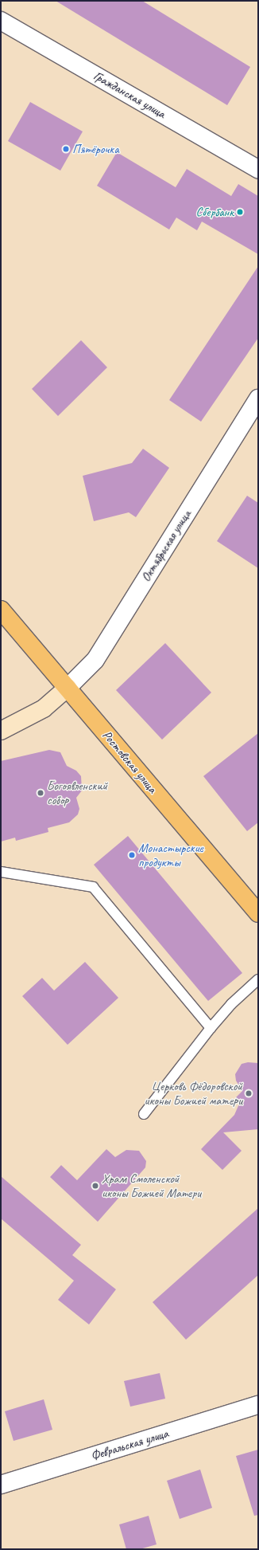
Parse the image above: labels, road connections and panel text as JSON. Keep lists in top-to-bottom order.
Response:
{
  "streets": {
    "main road": ["Ростовская улица"],
    "street": ["Гражданская улица", "Октябрьская улица", "Февральская улица"]
  },
  "crossings": [
    ["Октябрьская улица", "Ростовская улица"]
  ],
  "places": [
    "Пятёрочка",
    "Сбербанк",
    "Богоявленский собор",
    "Монастырские продукты",
    "Церковь Фёдоровской иконы Божией матери",
    "Храм Смоленской иконы Божией Матери"
  ]
}
